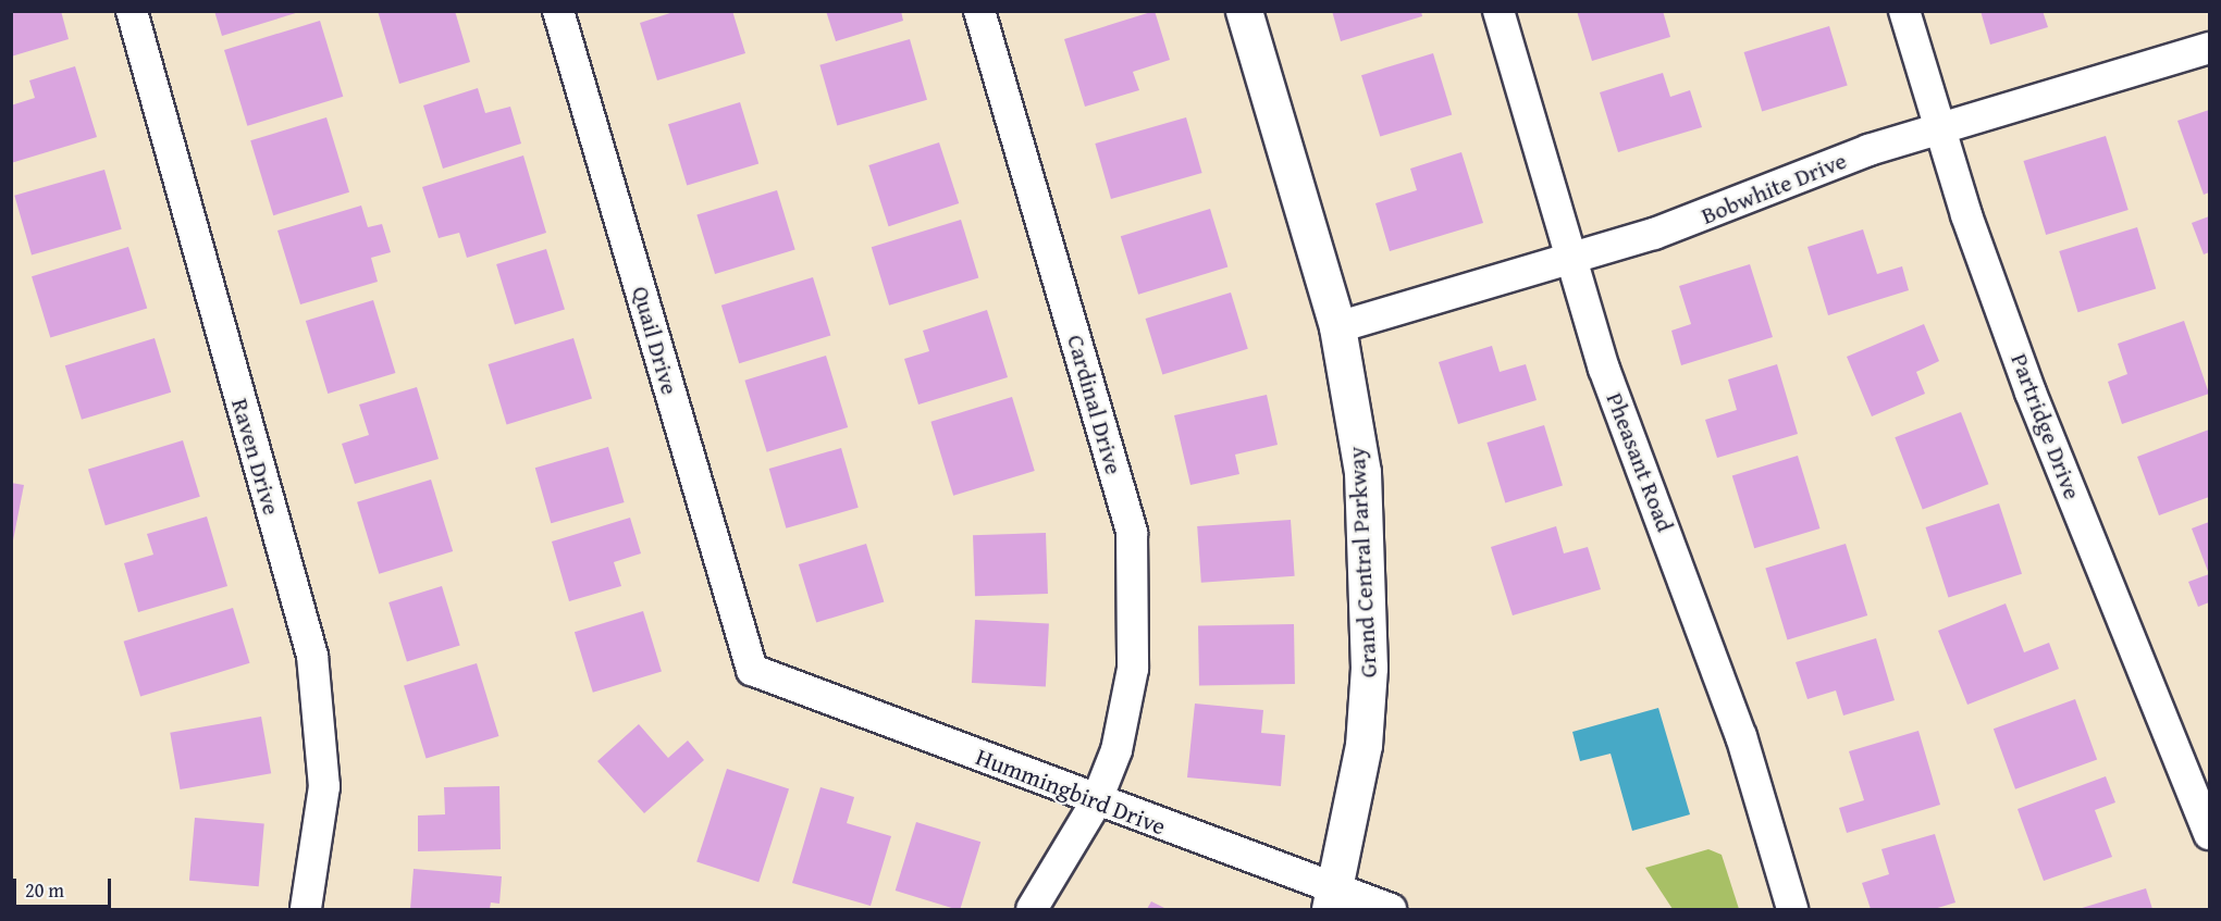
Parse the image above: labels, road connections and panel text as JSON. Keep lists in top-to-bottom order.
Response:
{
  "streets": {
    "street": [
      "Bobwhite Drive",
      "Quail Drive",
      "Cardinal Drive",
      "Partridge Drive",
      "Raven Drive",
      "Pheasant Road",
      "Grand Central Parkway",
      "Hummingbird Drive"
    ]
  },
  "crossings": [
    ["Bobwhite Drive", "Partridge Drive"],
    ["Bobwhite Drive", "Pheasant Road"],
    ["Bobwhite Drive", "Grand Central Parkway"],
    ["Quail Drive", "Hummingbird Drive"],
    ["Cardinal Drive", "Hummingbird Drive"],
    ["Grand Central Parkway", "Hummingbird Drive"]
  ],
  "scale_bar": "20 m"
}
